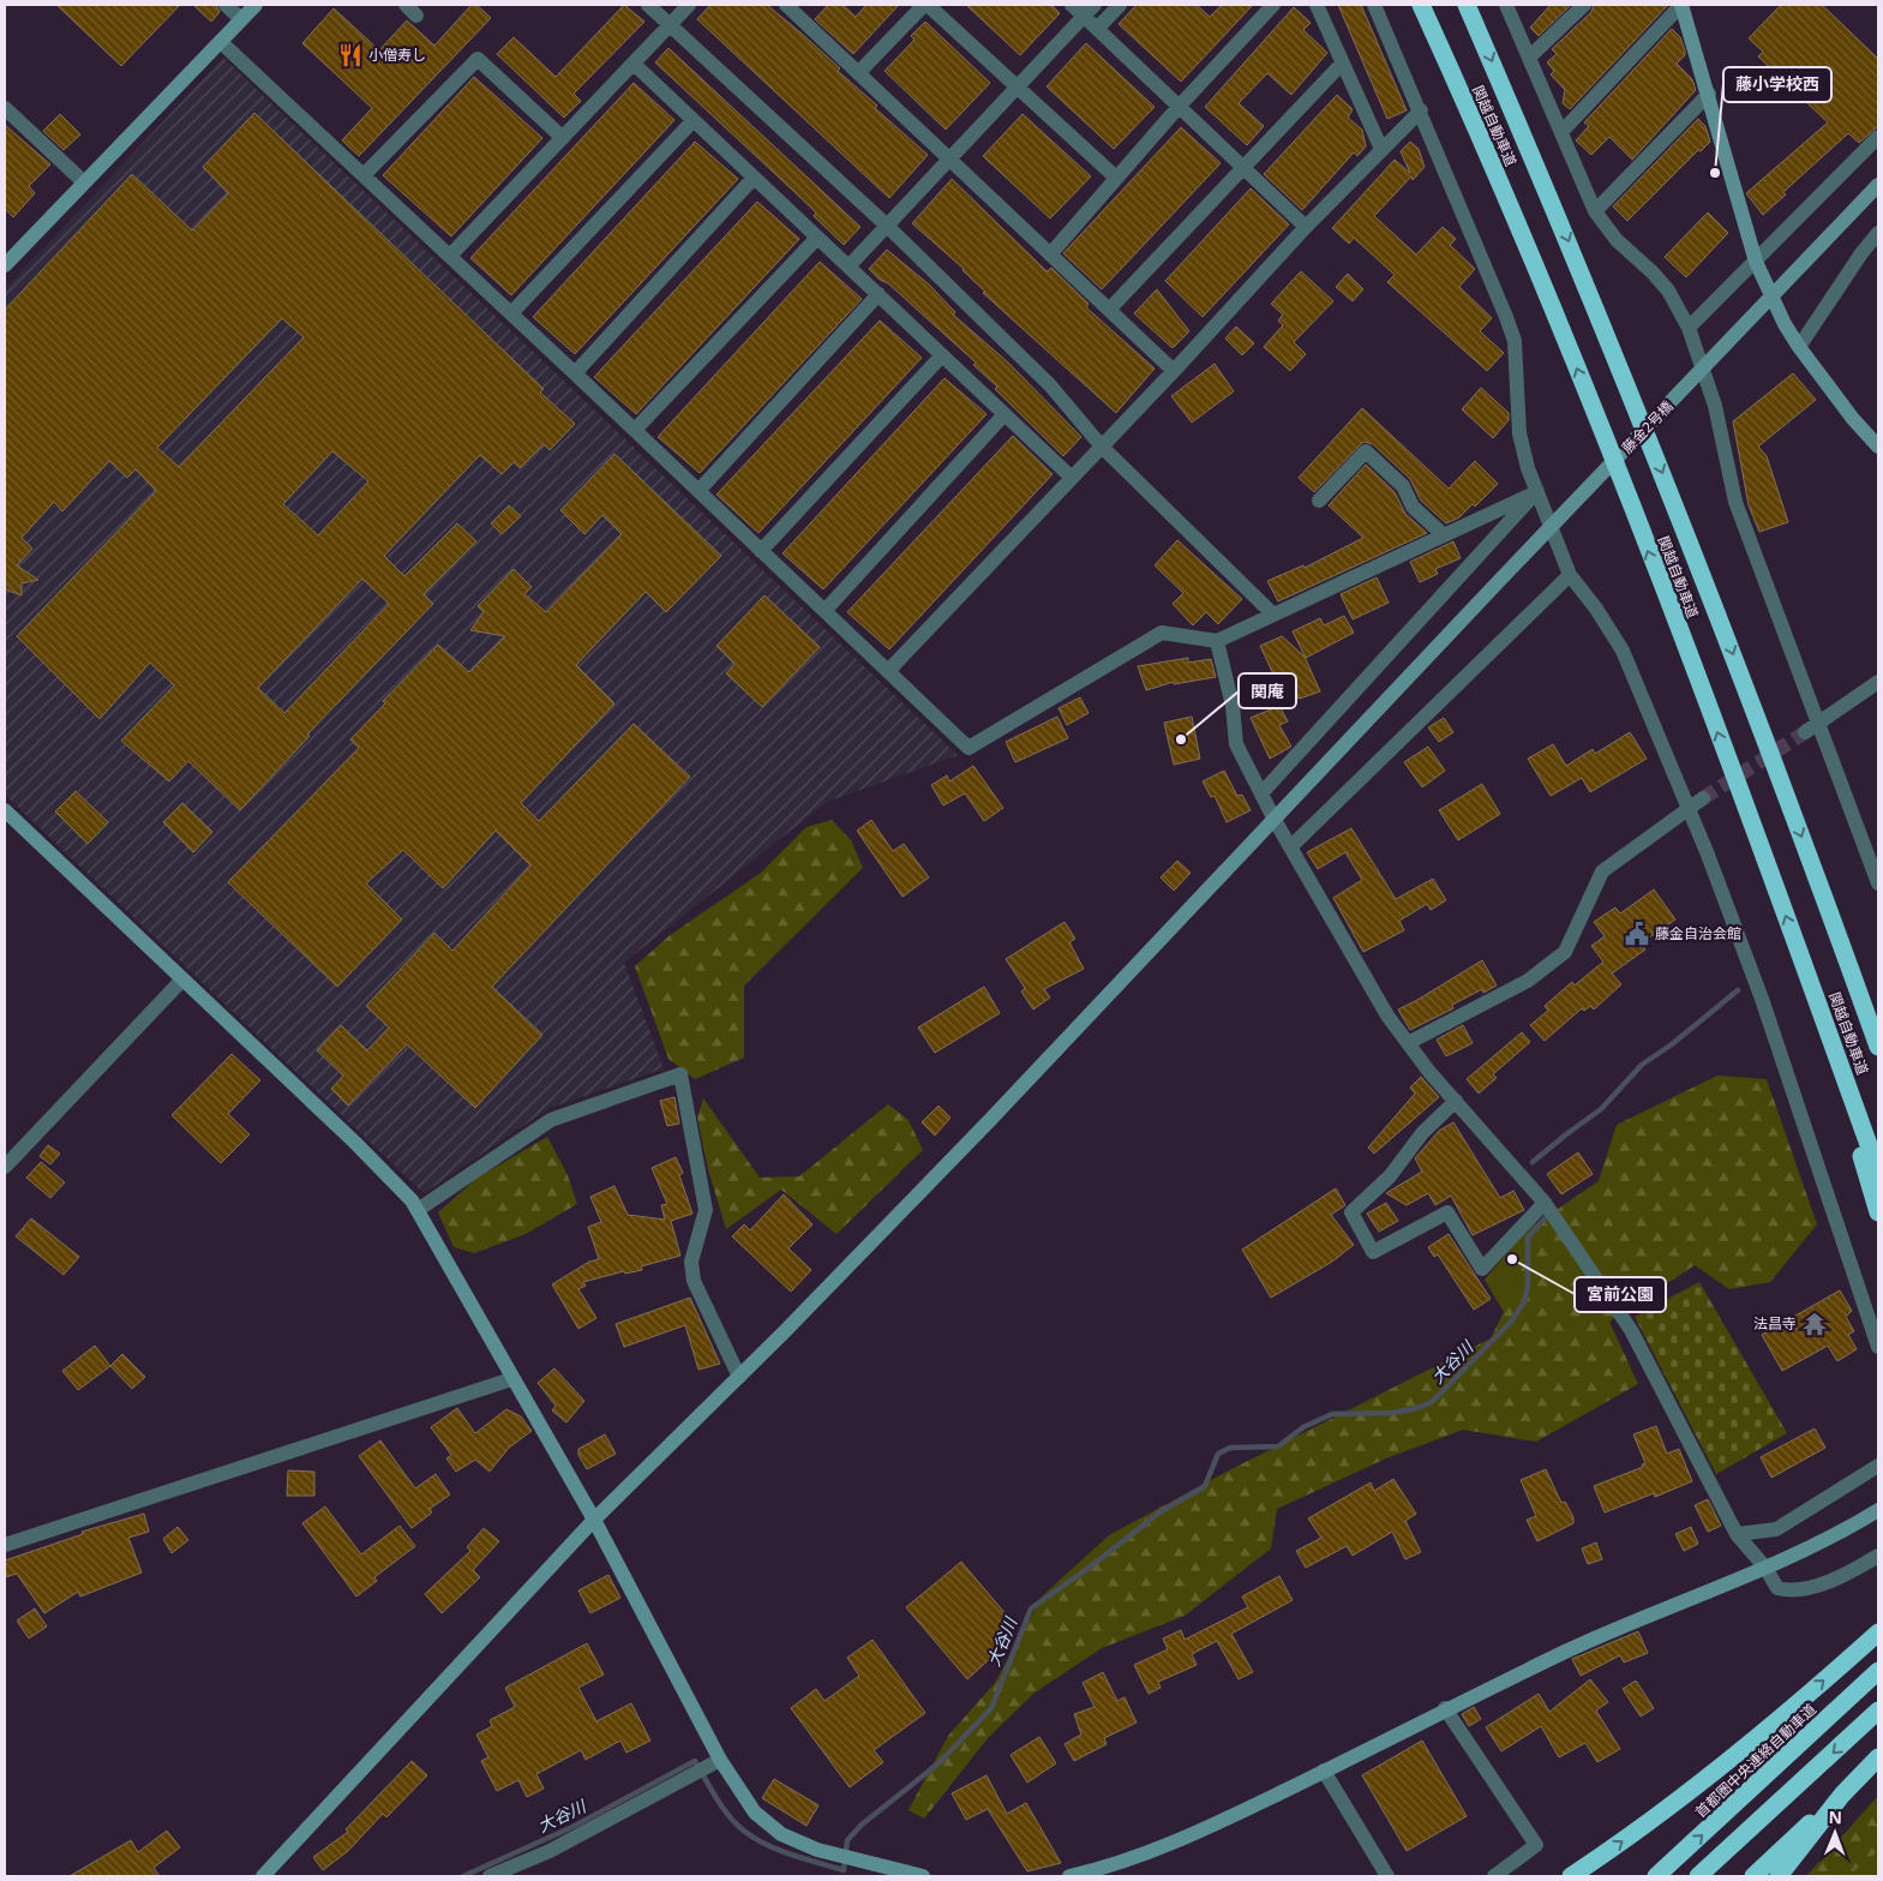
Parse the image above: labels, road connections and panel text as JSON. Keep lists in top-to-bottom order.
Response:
{
  "streets": {
    "highway": ["関越自動車道", "首都圏中央連絡自動車道"],
    "street": ["藤金2号橋"]
  },
  "water": ["大谷川"],
  "places": {
    "restaurant": ["小僧寿し"],
    "other": ["藤小学校西", "関庵", "宮前公園"],
    "public building": ["藤金自治会館"],
    "temple": ["法昌寺"]
  },
  "north": "top"
}
